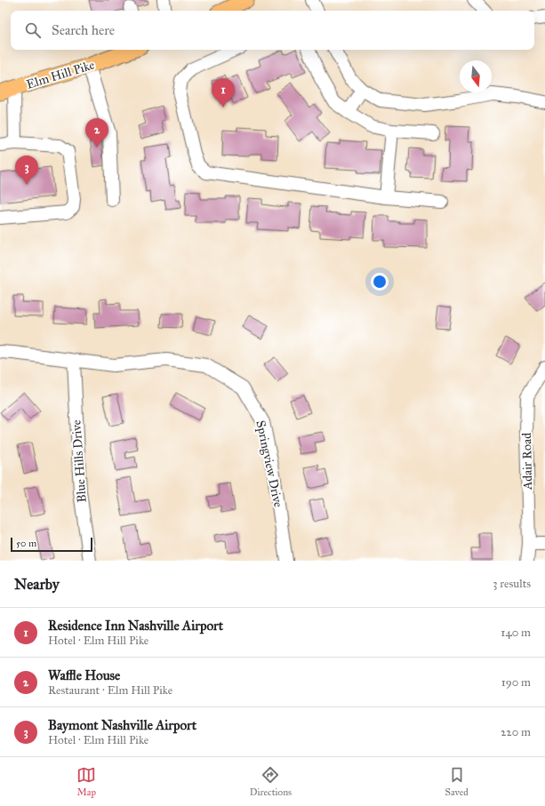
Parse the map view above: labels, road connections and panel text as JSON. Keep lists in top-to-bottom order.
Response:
{
  "streets": {
    "main road": ["Elm Hill Pike"],
    "street": ["Blue Hills Drive", "Adair Road", "Springview Drive"]
  },
  "crossings": [
    ["Blue Hills Drive", "Springview Drive"]
  ],
  "scale_bar": "50 m",
  "north": "bottom",
  "page": {
    "search": "Search here",
    "pins": ["1", "2", "3"],
    "scale": "50 m",
    "heading": ["Nearby", "3 results"],
    "list": [
      {
        "mark": "1",
        "name": "Residence Inn Nashville Airport",
        "note": "Hotel · Elm Hill Pike",
        "value": "140 m"
      },
      {
        "mark": "2",
        "name": "Waffle House",
        "note": "Restaurant · Elm Hill Pike",
        "value": "190 m"
      },
      {
        "mark": "3",
        "name": "Baymont Nashville Airport",
        "note": "Hotel · Elm Hill Pike",
        "value": "220 m"
      }
    ],
    "nav": ["Map", "Directions", "Saved"]
  }
}
